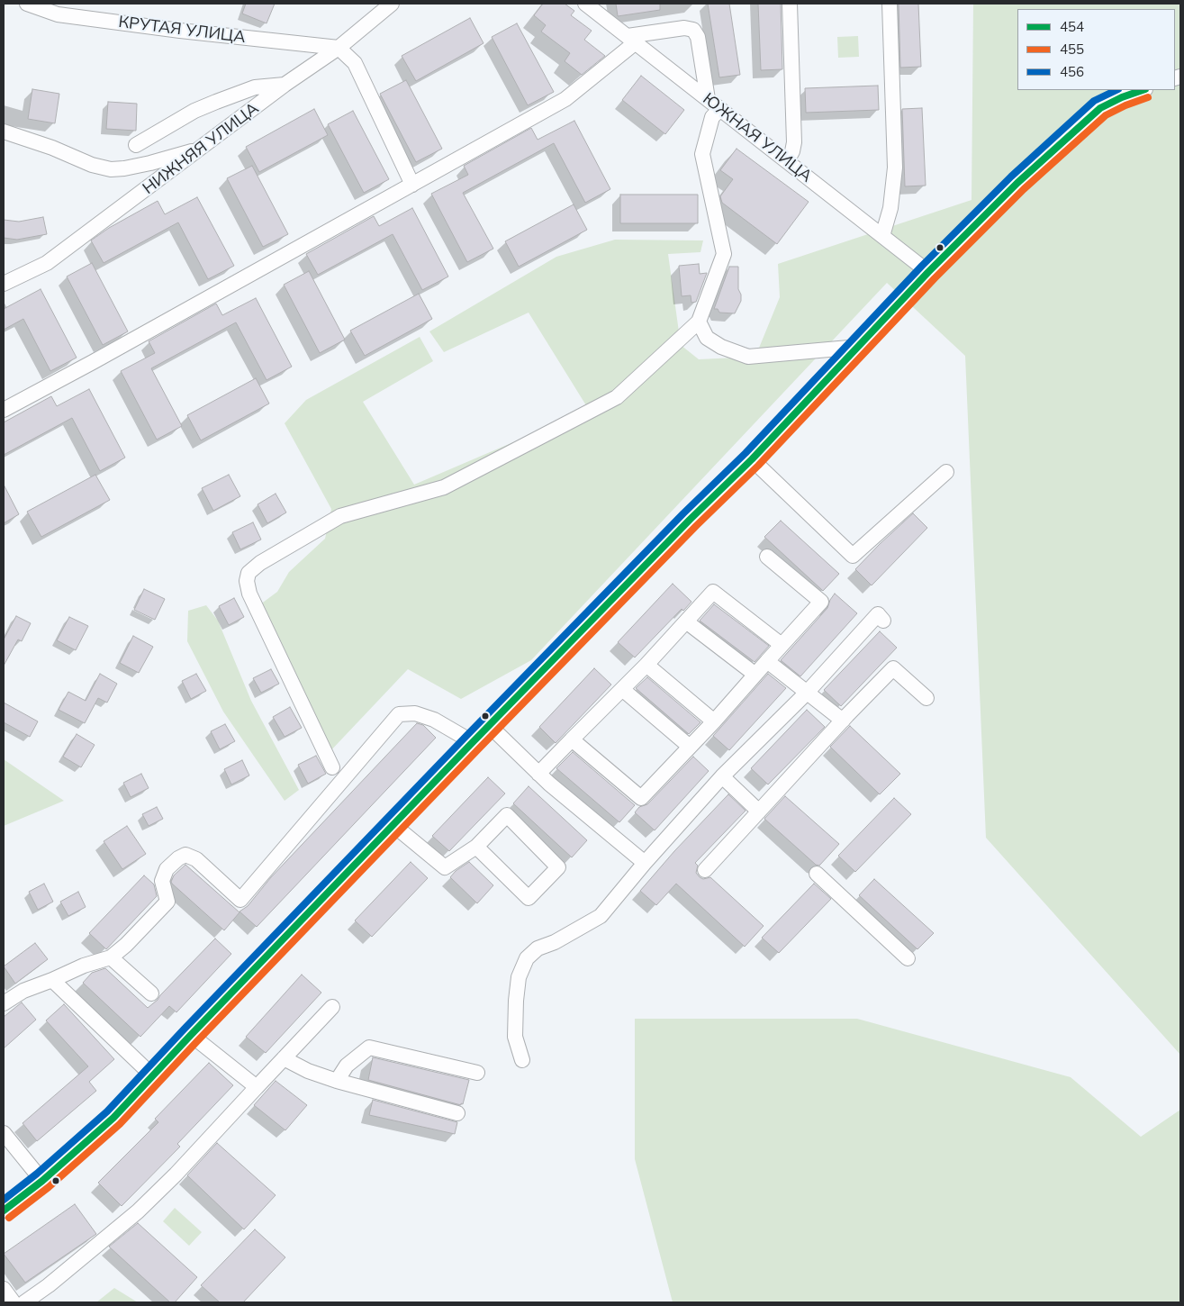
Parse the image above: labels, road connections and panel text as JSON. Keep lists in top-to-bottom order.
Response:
{
  "streets": {
    "street": ["КРУТАЯ УЛИЦА", "ЮЖНАЯ УЛИЦА", "НИЖНЯЯ УЛИЦА"]
  },
  "crossings": [
    ["КРУТАЯ УЛИЦА", "НИЖНЯЯ УЛИЦА"]
  ],
  "lines": ["transit line 454", "transit line 456", "transit line 455"],
  "legend": ["454", "455", "456"]
}
